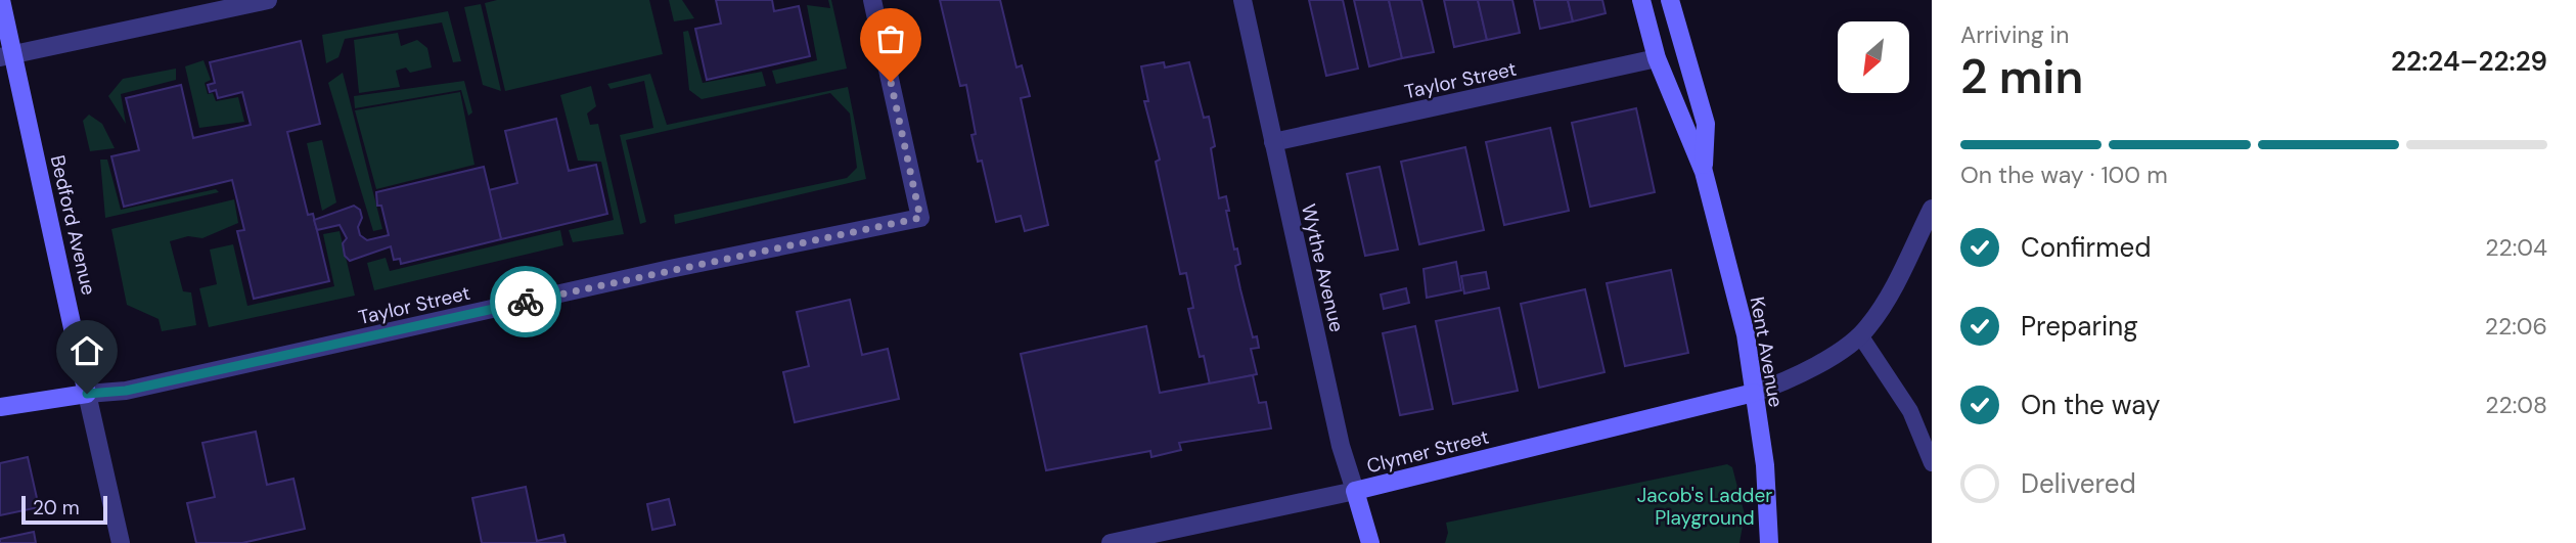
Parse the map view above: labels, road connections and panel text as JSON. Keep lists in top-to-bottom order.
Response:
{
  "streets": {
    "main road": [
      "Taylor Street",
      "Bedford Avenue",
      "Wythe Avenue",
      "Kent Avenue",
      "Clymer Street"
    ]
  },
  "crossings": [
    ["Taylor Street", "Bedford Avenue"],
    ["Taylor Street", "Wythe Avenue"],
    ["Taylor Street", "Kent Avenue"],
    ["Wythe Avenue", "Clymer Street"],
    ["Kent Avenue", "Clymer Street"]
  ],
  "parks": ["Jacob's Ladder Playground"],
  "scale_bar": "20 m",
  "north": "bottom left",
  "page": {
    "heading": ["2 min", "Arriving in", "22:24–22:29"],
    "bar": "On the way · 100 m",
    "list": [
      ["Confirmed", "22:04"],
      ["Preparing", "22:06"],
      ["On the way", "22:08"],
      "Delivered"
    ],
    "scale": "20 m"
  }
}
